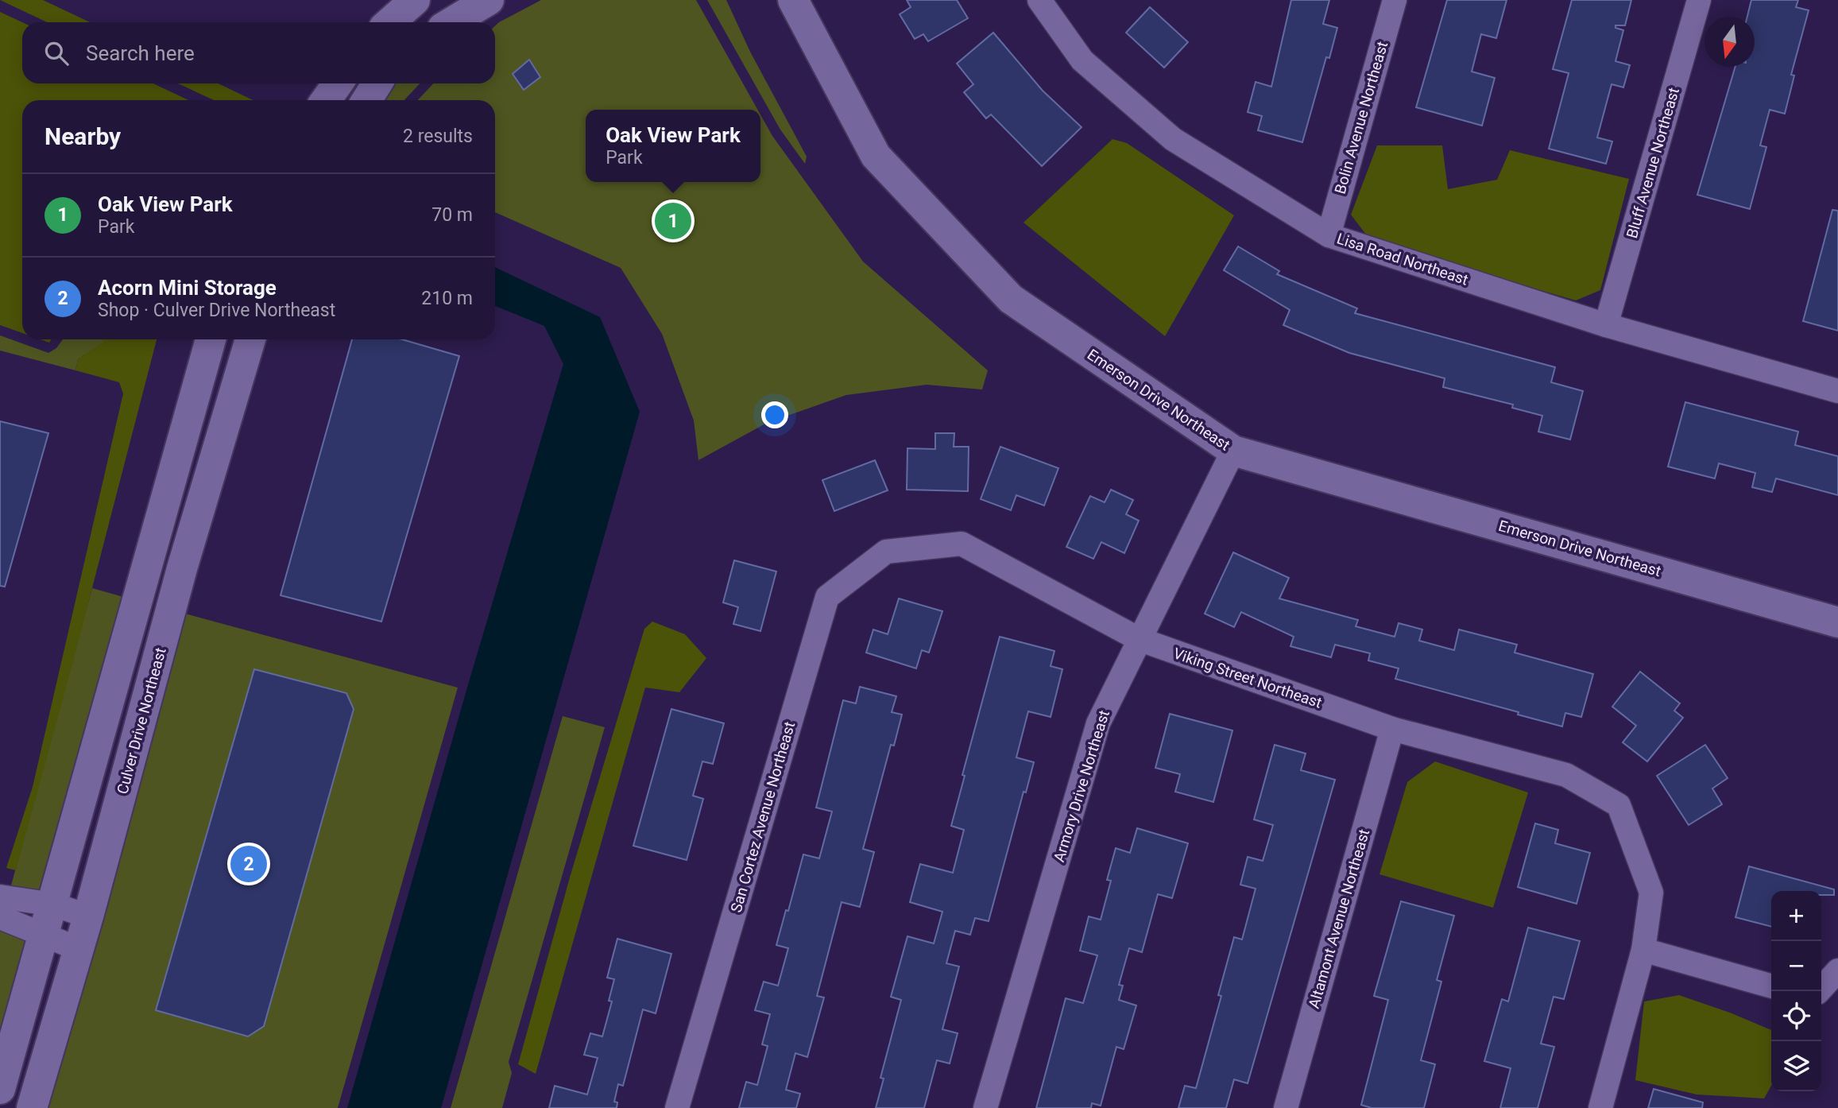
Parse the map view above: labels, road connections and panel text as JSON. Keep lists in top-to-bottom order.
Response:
{
  "streets": {
    "street": [
      "Bolin Avenue Northeast",
      "Bluff Avenue Northeast",
      "Lisa Road Northeast",
      "Emerson Drive Northeast",
      "Viking Street Northeast",
      "Culver Drive Northeast",
      "Armory Drive Northeast",
      "San Cortez Avenue Northeast",
      "Altamont Avenue Northeast"
    ]
  },
  "crossings": [
    ["Bolin Avenue Northeast", "Lisa Road Northeast"],
    ["Bluff Avenue Northeast", "Lisa Road Northeast"],
    ["Emerson Drive Northeast", "Armory Drive Northeast"],
    ["Viking Street Northeast", "Armory Drive Northeast"],
    ["Viking Street Northeast", "San Cortez Avenue Northeast"],
    ["Viking Street Northeast", "Altamont Avenue Northeast"]
  ],
  "north": "bottom",
  "page": {
    "search": "Search here",
    "heading": ["Nearby", "2 results"],
    "popup": ["Oak View Park", "Park"],
    "list": [
      {
        "mark": "1",
        "name": "Oak View Park",
        "note": "Park",
        "value": "70 m"
      },
      {
        "mark": "2",
        "name": "Acorn Mini Storage",
        "note": "Shop · Culver Drive Northeast",
        "value": "210 m"
      }
    ],
    "pins": ["1", "2"],
    "map_buttons": ["+", "−"]
  }
}
